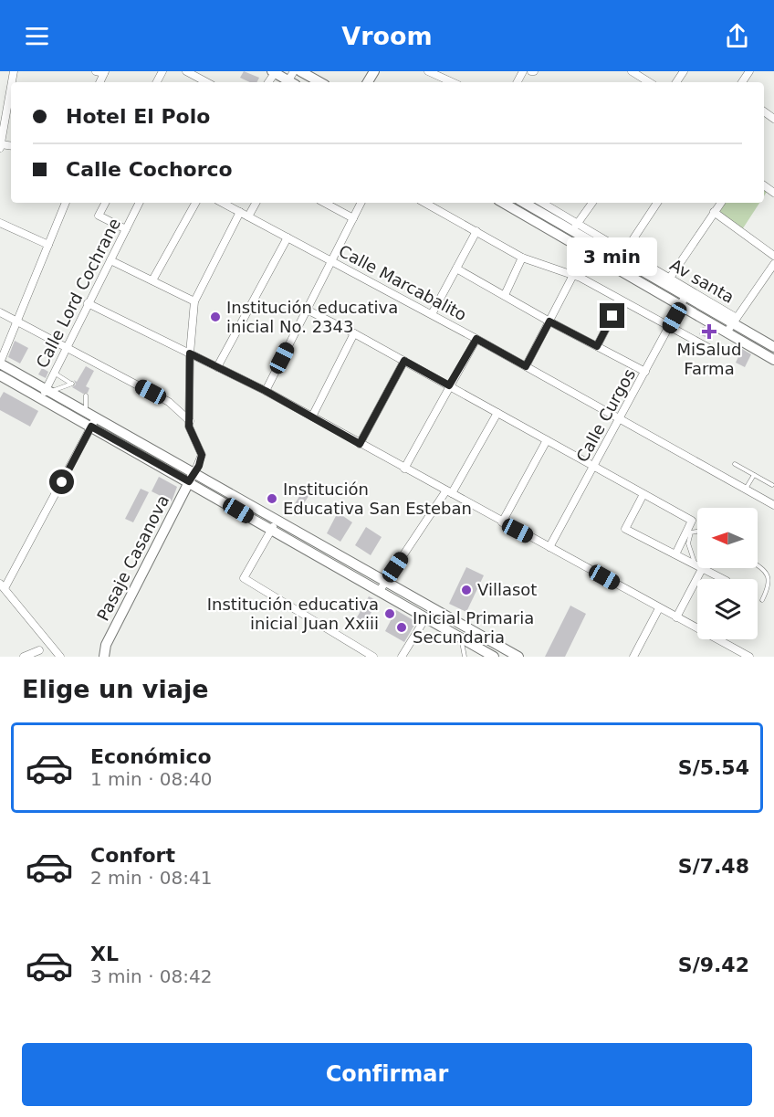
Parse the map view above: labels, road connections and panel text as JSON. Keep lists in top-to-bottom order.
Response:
{
  "streets": {
    "main road": ["Pasaje Casanova"],
    "street": [
      "Av santa",
      "Calle Marcabalito",
      "Calle Lord Cochrane",
      "Calle Curgos"
    ]
  },
  "crossings": [
    ["Calle Marcabalito", "Calle Curgos"]
  ],
  "places": {
    "other": [
      "Institución educativa inicial No. 2343",
      "Institución Educativa San Esteban",
      "Villasot",
      "Institución educativa inicial Juan Xxiii",
      "Inicial Primaria Secundaria"
    ],
    "health": ["MiSalud Farma"]
  },
  "north": "left",
  "page": {
    "header": "Vroom",
    "banner": ["Hotel El Polo", "Calle Cochorco"],
    "bubble": "3 min",
    "heading": "Elige un viaje",
    "list": [
      {
        "name": "Económico",
        "note": "1 min · 08:40",
        "value": "S/5.54"
      },
      {
        "name": "Confort",
        "note": "2 min · 08:41",
        "value": "S/7.48"
      },
      {
        "name": "XL",
        "note": "3 min · 08:42",
        "value": "S/9.42"
      }
    ],
    "buttons": "Confirmar"
  }
}
